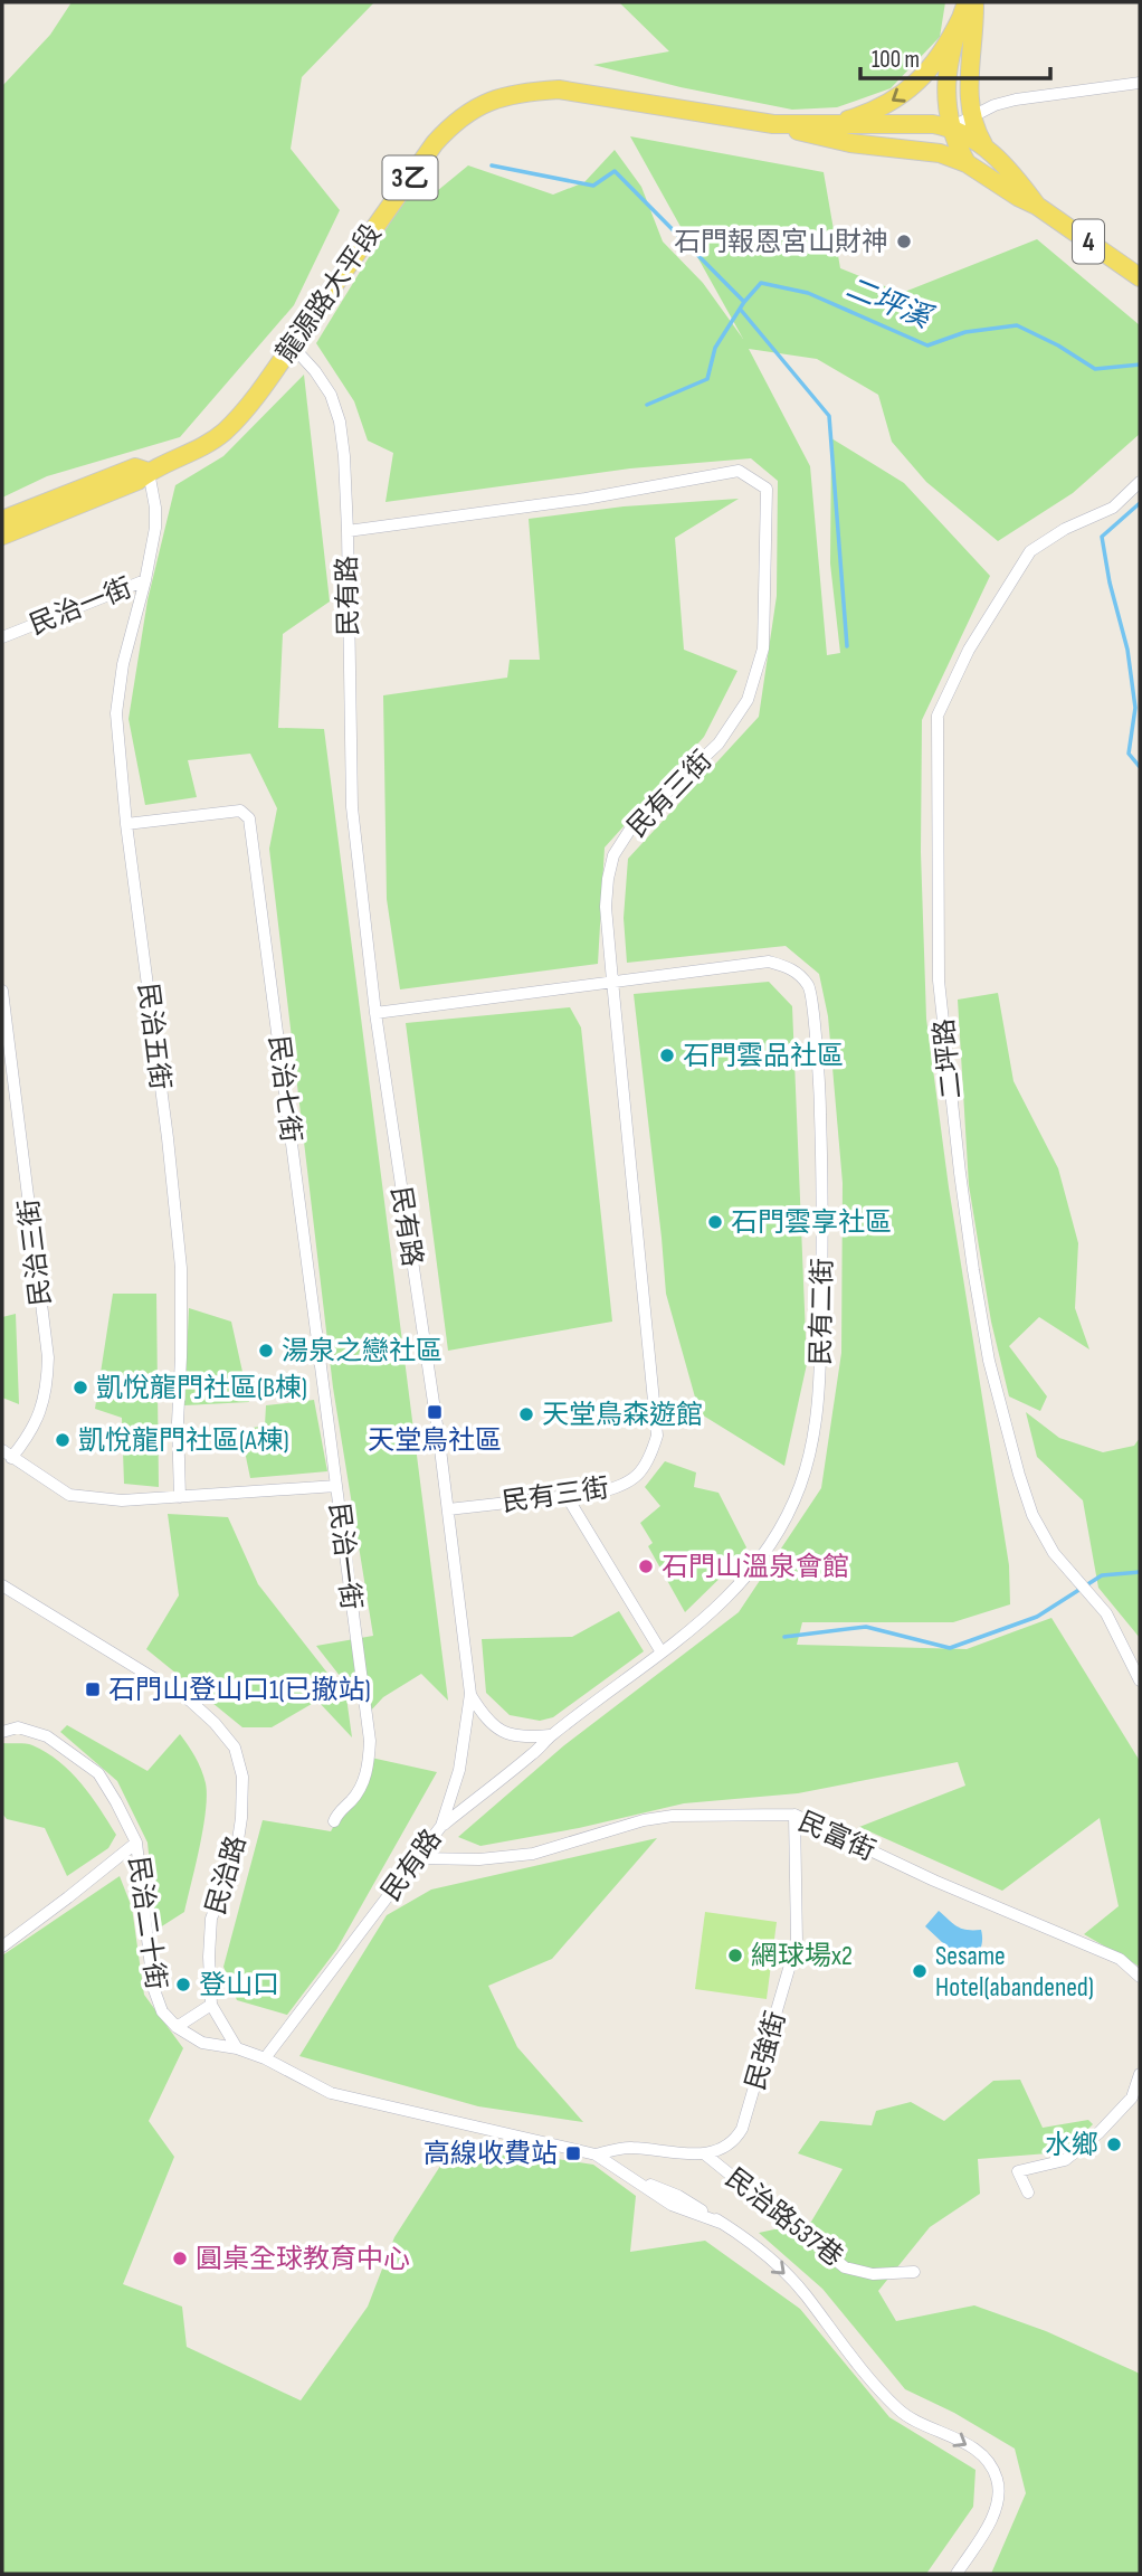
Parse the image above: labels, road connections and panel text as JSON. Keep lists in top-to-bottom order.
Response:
{
  "streets": {
    "main road": ["3乙", "4", "龍源路大平段"],
    "street": [
      "民有路",
      "民治一街",
      "民有三街",
      "民治五街",
      "二坪路",
      "民治七街",
      "民治三街",
      "民有二街",
      "民富街",
      "民治路",
      "民治二十街",
      "民強街",
      "民治路537巷"
    ]
  },
  "crossings": [
    ["3乙", "龍源路大平段"],
    ["4", "龍源路大平段"],
    ["龍源路大平段", "民有路"],
    ["龍源路大平段", "民治一街"],
    ["民有路", "民有三街"],
    ["民有路", "民有二街"],
    ["民有路", "民富街"],
    ["民治一街", "民治五街"],
    ["民治一街", "民治七街"],
    ["民治一街", "民治三街"],
    ["民有三街", "民有二街"],
    ["民治五街", "民治七街"],
    ["民富街", "民強街"],
    ["民治路", "民治二十街"],
    ["民強街", "民治路537巷"]
  ],
  "water": ["二坪溪"],
  "places": {
    "other": [
      "石門報恩宮山財神",
      "石門雲品社區",
      "石門雲享社區",
      "湯泉之戀社區",
      "凱悅龍門社區(B棟)",
      "天堂鳥森遊館",
      "凱悅龍門社區(A棟)",
      "石門山溫泉會館",
      "網球場x2",
      "Sesame Hotel(abandened)",
      "登山口",
      "水鄉",
      "圓桌全球教育中心"
    ],
    "transit": ["天堂鳥社區", "石門山登山口1(已撤站)", "高線收費站"]
  },
  "scale_bar": "100 m"
}
